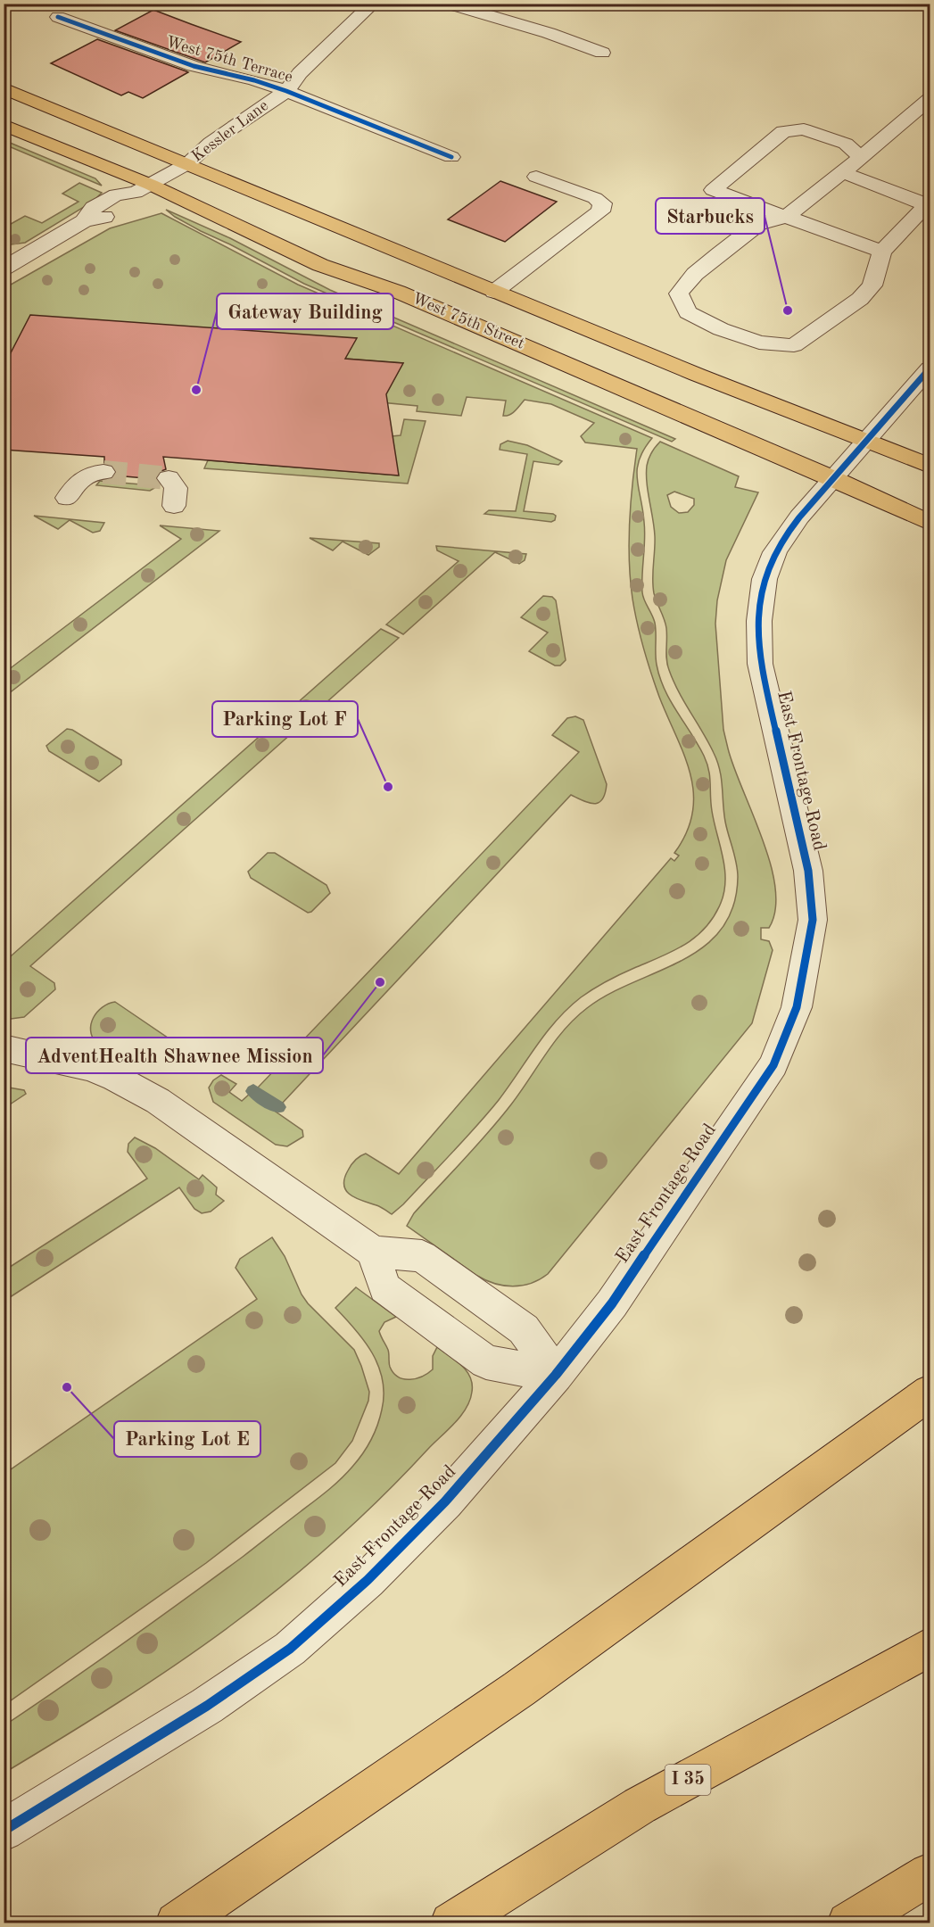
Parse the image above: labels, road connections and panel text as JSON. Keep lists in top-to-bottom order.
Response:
{
  "streets": {
    "main road": ["West 75th Street", "I 35"],
    "street": ["West 75th Terrace", "Kessler Lane", "East Frontage Road"]
  },
  "crossings": [
    ["West 75th Terrace", "Kessler Lane"],
    ["Kessler Lane", "West 75th Street"],
    ["West 75th Street", "East Frontage Road"]
  ],
  "places": [
    "Starbucks",
    "Gateway Building",
    "Parking Lot F",
    "AdventHealth Shawnee Mission",
    "Parking Lot E"
  ]
}
